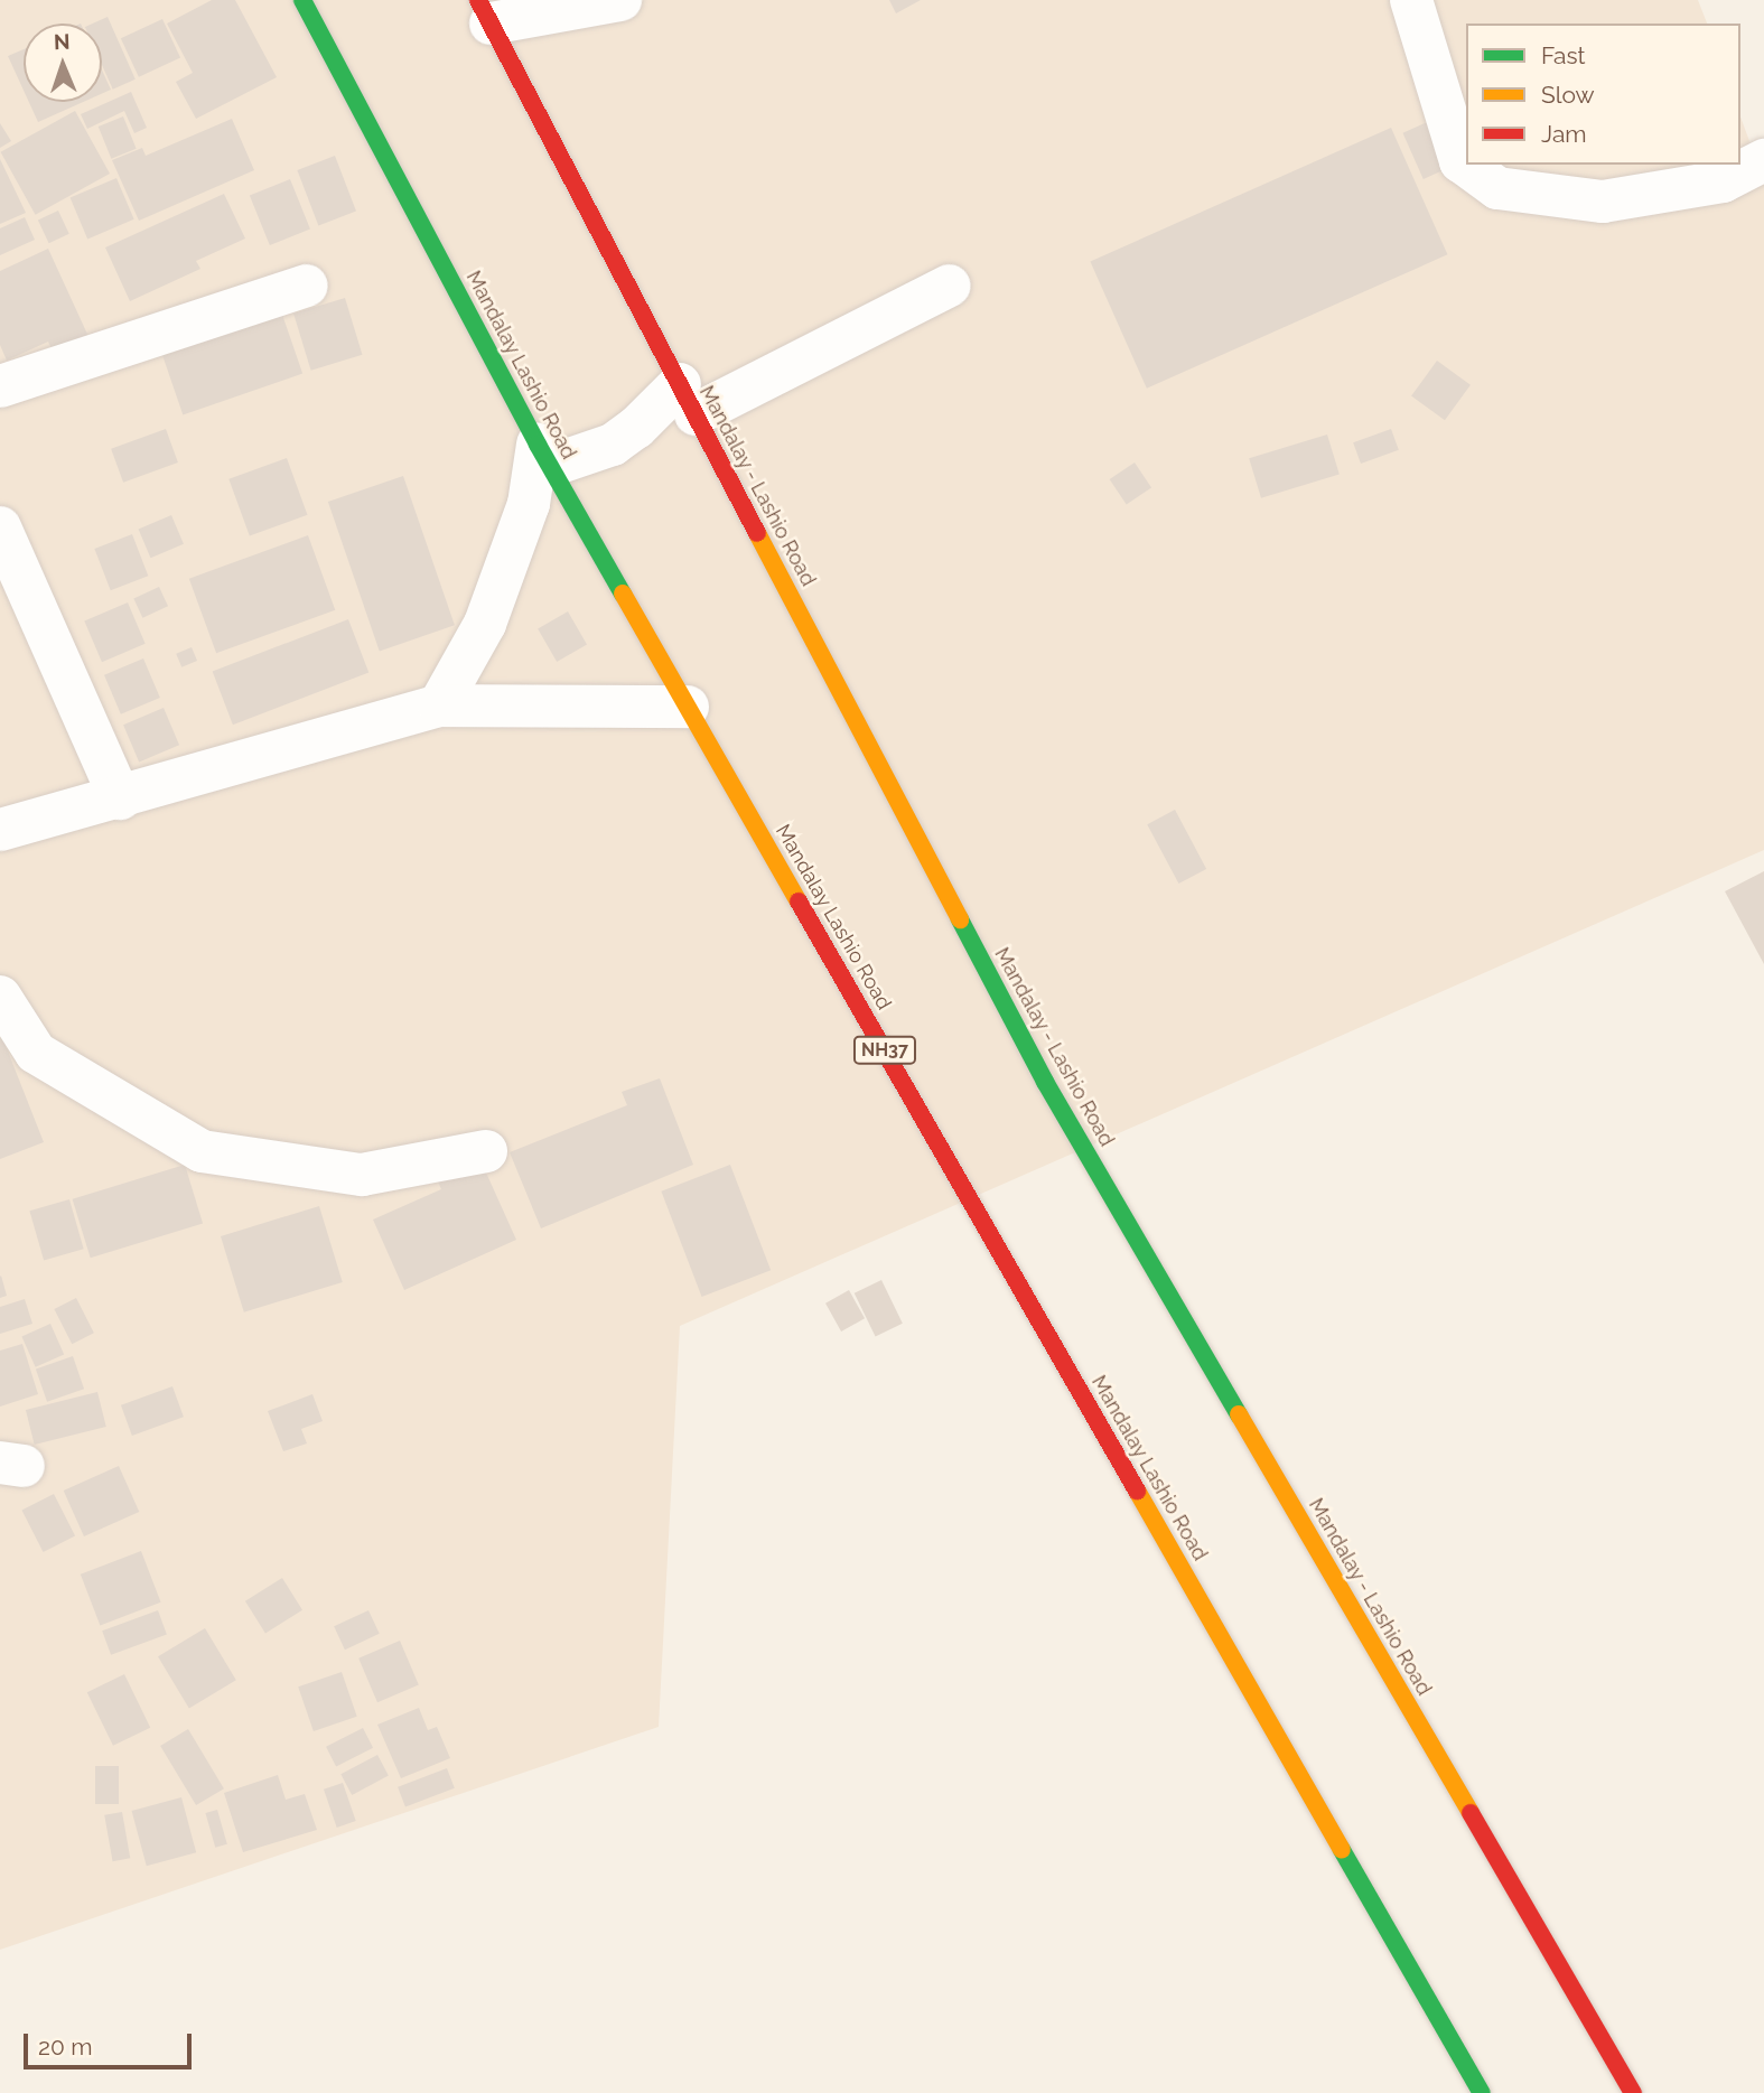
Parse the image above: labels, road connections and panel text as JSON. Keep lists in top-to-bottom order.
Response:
{
  "streets": {
    "highway": ["Mandalay Lashio Road", "Mandalay - Lashio Road", "NH37"]
  },
  "legend": ["Fast", "Slow", "Jam"],
  "scale_bar": "20 m",
  "north": "top"
}
